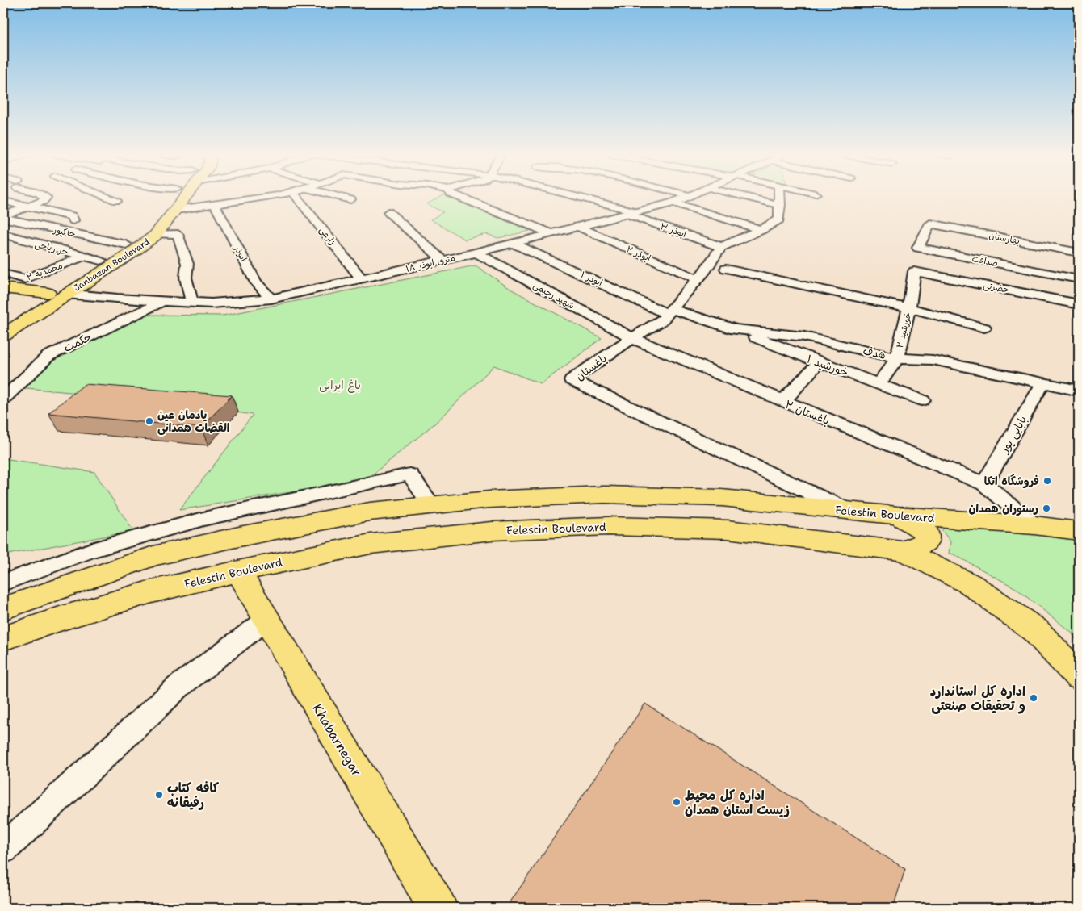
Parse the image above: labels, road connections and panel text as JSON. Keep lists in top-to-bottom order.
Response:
{
  "streets": {
    "main road": ["Janbazan Boulevard", "Felestin Boulevard", "Khabarnegar"],
    "street": [
      "ابوذر ۳",
      "خاکپور",
      "زارعی",
      "بهارستان",
      "حر ریاحی",
      "ابوذر",
      "ابوذر ۲",
      "صداقت",
      "۱۸ متری ابوذر",
      "محمدیه ۲",
      "ابوذر ۱",
      "حضرتی",
      "شهید رحیمی",
      "خورشید ۲",
      "حکمت",
      "هدف",
      "خورشید ۱",
      "باغستان",
      "باغستان ۲",
      "بابایی پور"
    ]
  },
  "crossings": [
    ["ابوذر ۳", "۱۸ متری ابوذر"],
    ["ابوذر ۳", "باغستان"],
    ["خاکپور", "Janbazan Boulevard"],
    ["زارعی", "۱۸ متری ابوذر"],
    ["بهارستان", "صداقت"],
    ["حر ریاحی", "Janbazan Boulevard"],
    ["حر ریاحی", "محمدیه ۲"],
    ["ابوذر", "۱۸ متری ابوذر"],
    ["ابوذر ۲", "۱۸ متری ابوذر"],
    ["ابوذر ۲", "باغستان"],
    ["۱۸ متری ابوذر", "Janbazan Boulevard"],
    ["۱۸ متری ابوذر", "ابوذر ۱"],
    ["۱۸ متری ابوذر", "شهید رحیمی"],
    ["۱۸ متری ابوذر", "حکمت"],
    ["ابوذر ۱", "هدف"],
    ["ابوذر ۱", "باغستان"],
    ["حضرتی", "خورشید ۲"],
    ["شهید رحیمی", "باغستان"],
    ["شهید رحیمی", "باغستان ۲"],
    ["خورشید ۲", "هدف"],
    ["خورشید ۲", "خورشید ۱"],
    ["هدف", "خورشید ۱"],
    ["هدف", "باغستان"],
    ["هدف", "بابایی پور"],
    ["باغستان", "باغستان ۲"],
    ["باغستان", "Felestin Boulevard"],
    ["باغستان ۲", "بابایی پور"],
    ["باغستان ۲", "Felestin Boulevard"],
    ["Felestin Boulevard", "Khabarnegar"]
  ],
  "parks": ["باغ ایرانی"],
  "places": [
    "یادمان عین القضات همدانی",
    "فروشگاه اتکا",
    "رستوران همدان",
    "اداره کل استاندارد و تحقیقات صنعتی",
    "کافه کتاب رفیقانه",
    "اداره کل محیط زیست استان همدان"
  ]
}
